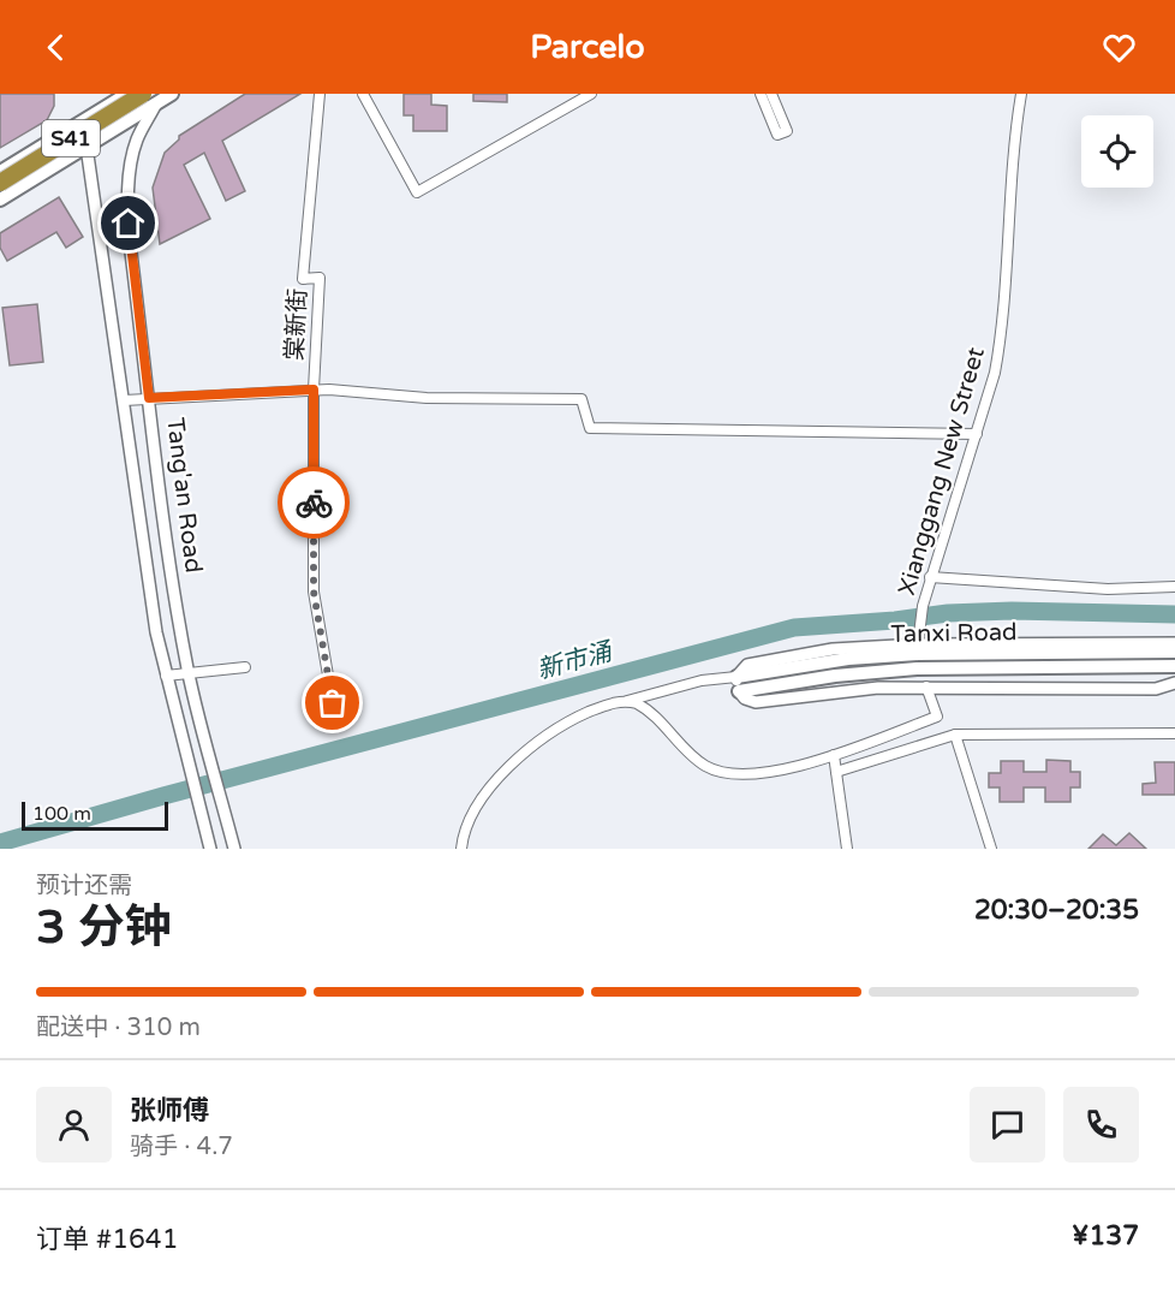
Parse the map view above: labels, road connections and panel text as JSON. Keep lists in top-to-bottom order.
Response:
{
  "streets": {
    "highway": ["S41"],
    "main road": ["Tanxi Road"],
    "street": ["棠新街", "Xianggang New Street", "Tang'an Road"]
  },
  "crossings": [
    ["S41", "Tang'an Road"]
  ],
  "water": ["新市涌"],
  "scale_bar": "100 m",
  "page": {
    "header": "Parcelo",
    "scale": "100 m",
    "heading": ["3 分钟", "预计还需", "20:30–20:35"],
    "panel": [
      "张师傅",
      "骑手 · 4.7",
      "订单 #1641",
      "¥137"
    ],
    "bar": "配送中 · 310 m"
  }
}
